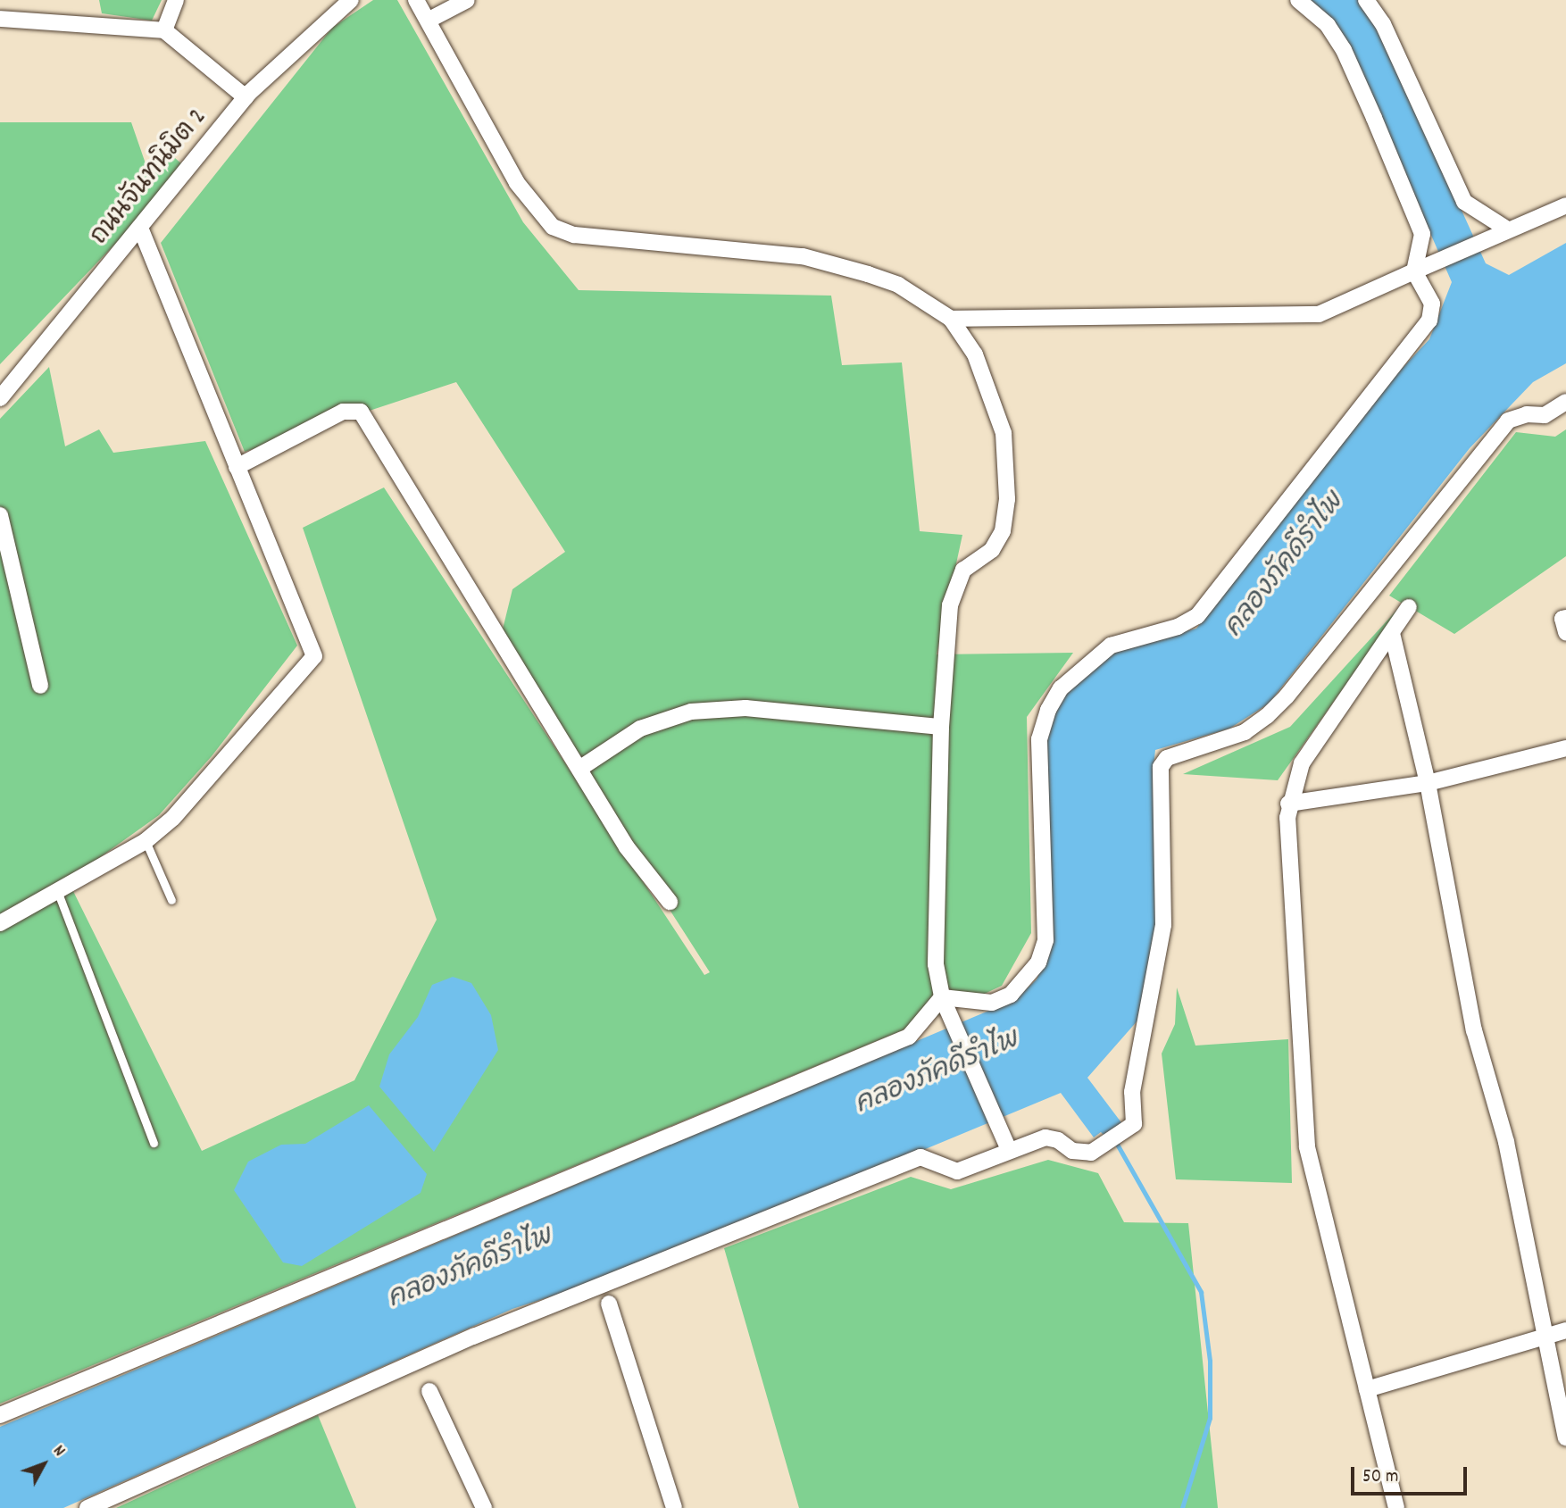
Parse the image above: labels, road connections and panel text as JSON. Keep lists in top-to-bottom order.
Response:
{
  "streets": {
    "street": ["ถนนจันทนิมิต 2"]
  },
  "water": ["คลองภัคดีรำไพ"],
  "scale_bar": "50 m",
  "north": "top right"
}
